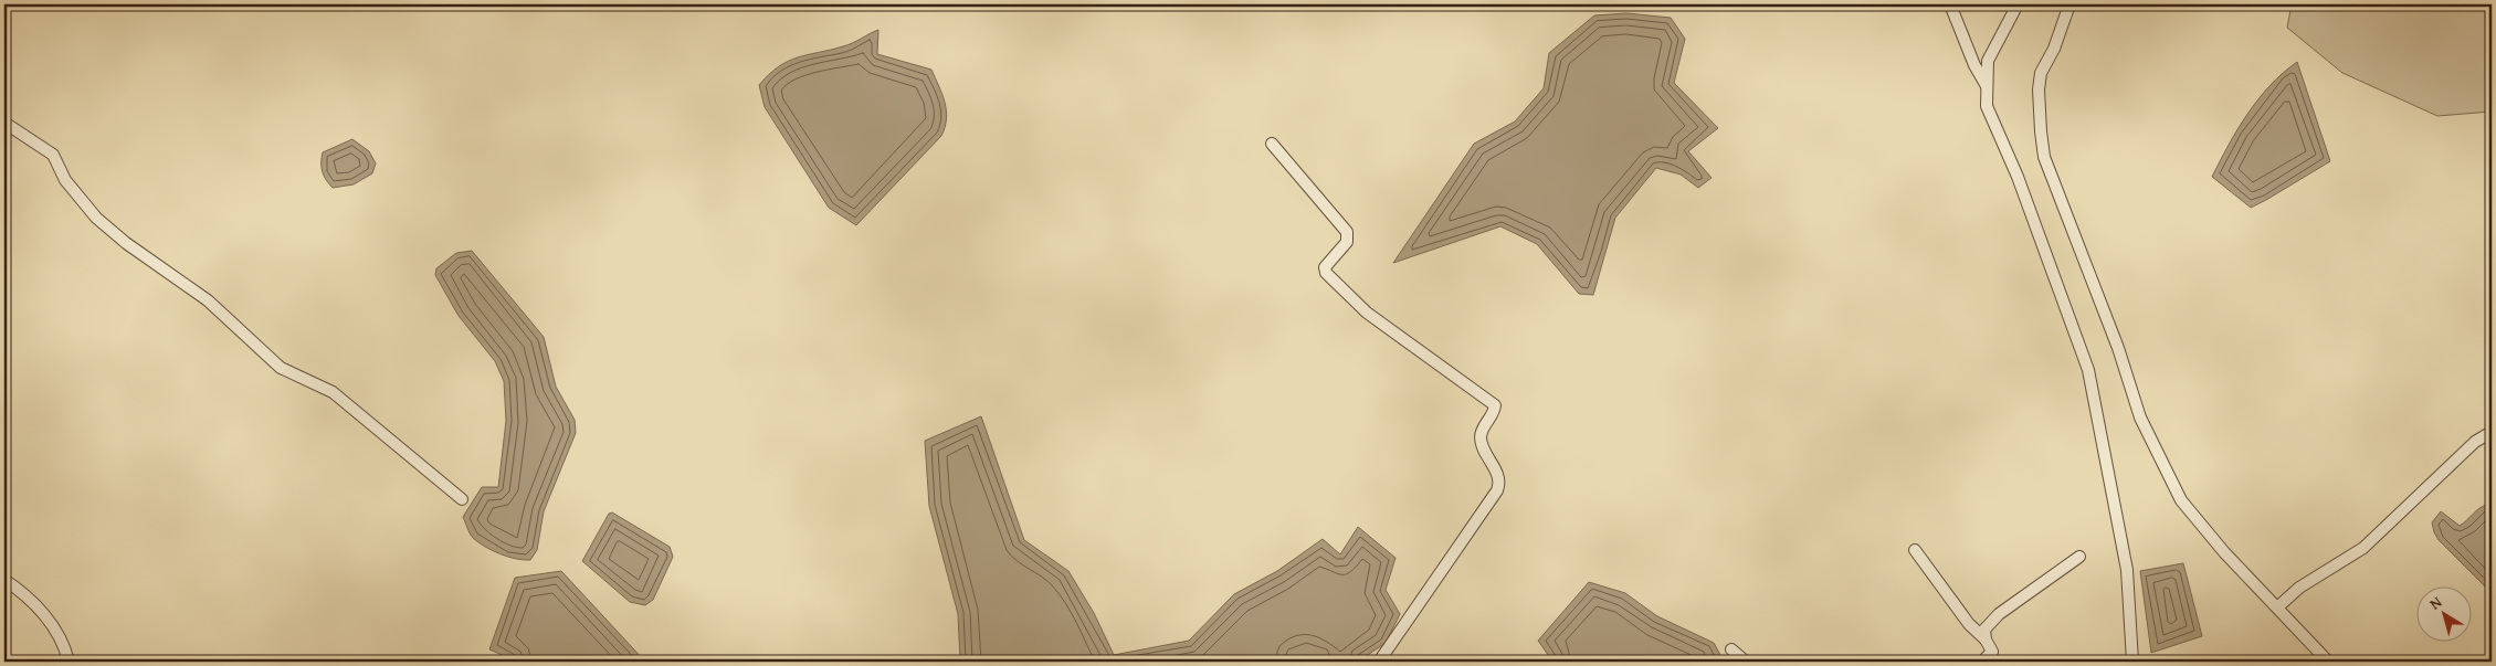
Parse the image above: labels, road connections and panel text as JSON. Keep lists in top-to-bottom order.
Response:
{
  "north": "top left"
}
